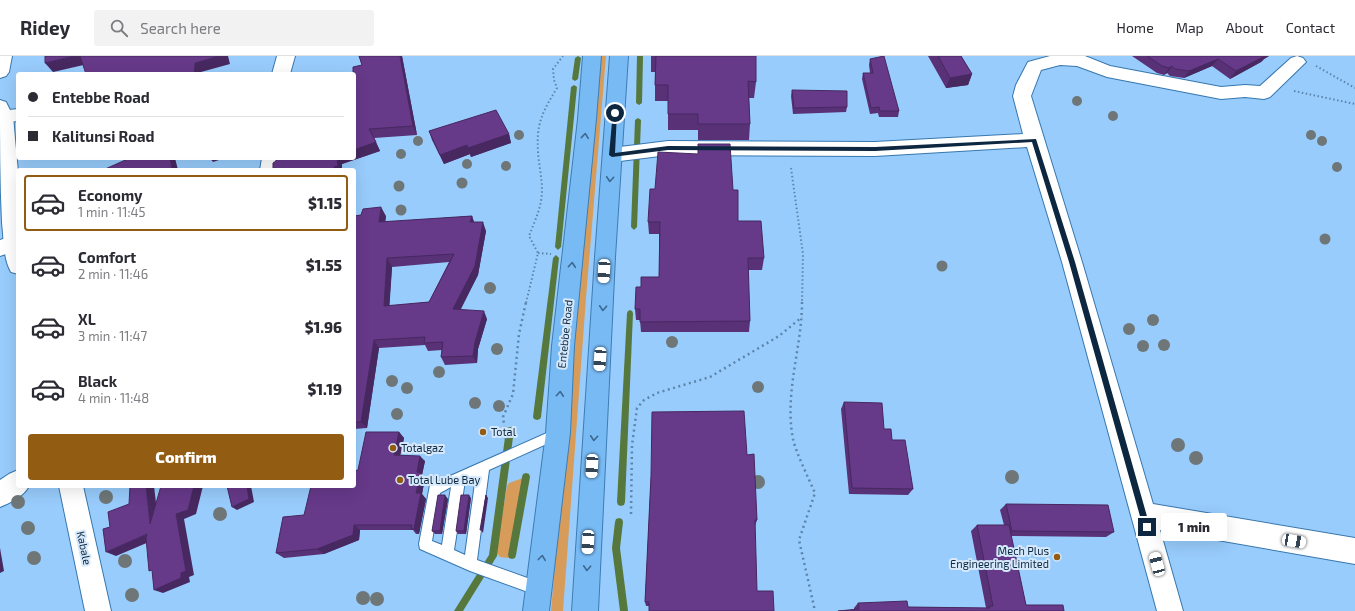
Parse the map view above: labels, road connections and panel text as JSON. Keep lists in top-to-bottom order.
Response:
{
  "streets": {
    "highway": ["Entebbe Road"],
    "street": ["Kabale"]
  },
  "places": [
    "Total",
    "Totalgaz",
    "Total Lube Bay",
    "Mech Plus Engineering Limited"
  ],
  "page": {
    "header": "Ridey",
    "search": "Search here",
    "nav": [
      "Home",
      "Map",
      "About",
      "Contact"
    ],
    "banner": ["Entebbe Road", "Kalitunsi Road"],
    "list": [
      {
        "name": "Economy",
        "note": "1 min · 11:45",
        "value": "$1.15"
      },
      {
        "name": "Comfort",
        "note": "2 min · 11:46",
        "value": "$1.55"
      },
      {
        "name": "XL",
        "note": "3 min · 11:47",
        "value": "$1.96"
      },
      {
        "name": "Black",
        "note": "4 min · 11:48",
        "value": "$1.19"
      }
    ],
    "buttons": "Confirm",
    "bubble": "1 min"
  }
}
